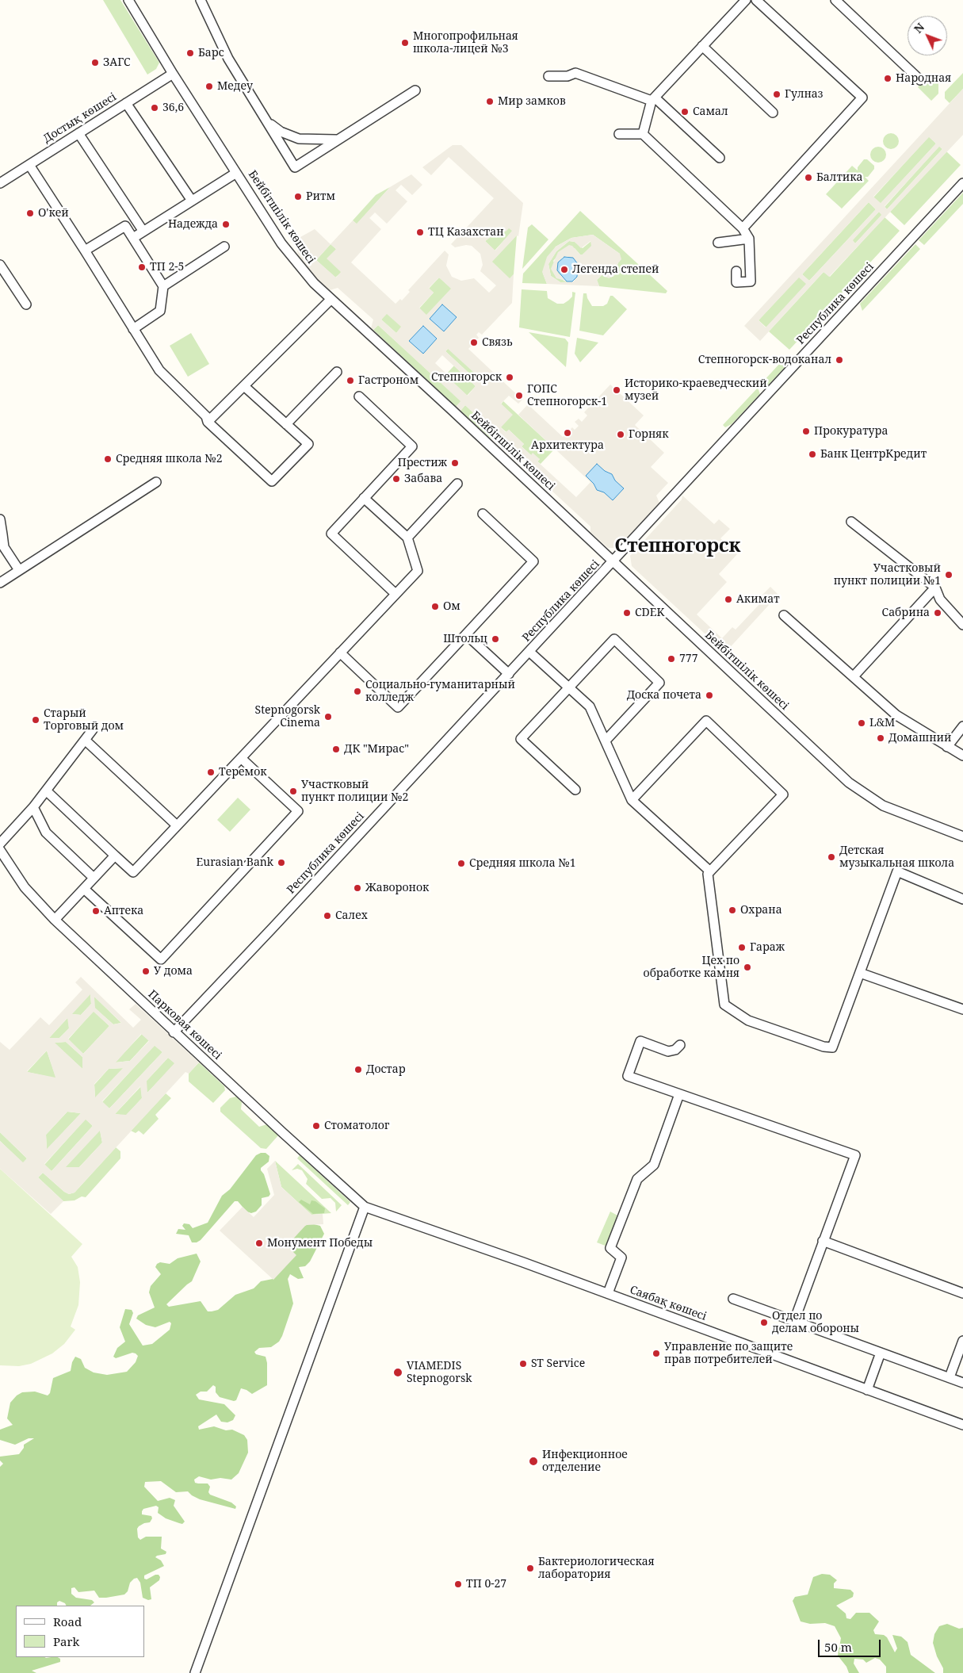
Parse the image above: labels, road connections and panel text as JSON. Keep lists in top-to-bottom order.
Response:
{
  "streets": {
    "street": [
      "Достық көшесі",
      "Бейбітшілік көшесі",
      "Республика көшесі",
      "Парковая көшесі",
      "Саябақ көшесі"
    ]
  },
  "crossings": [
    ["Достық көшесі", "Бейбітшілік көшесі"],
    ["Бейбітшілік көшесі", "Республика көшесі"],
    ["Республика көшесі", "Парковая көшесі"],
    ["Парковая көшесі", "Саябақ көшесі"]
  ],
  "districts": ["Степногорск"],
  "places": [
    "Многопрофильная школа-лицей №3",
    "Барс",
    "ЗАГС",
    "Народная",
    "Медеу",
    "Гулназ",
    "Мир замков",
    "36,6",
    "Самал",
    "Балтика",
    "Ритм",
    "О'кей",
    "Надежда",
    "ТЦ Казахстан",
    "ТП 2-5",
    "Легенда степей",
    "Связь",
    "Степногорск-водоканал",
    "Степногорск",
    "Гастроном",
    "Историко-краеведческий музей",
    "ГОПС Степногорск-1",
    "Прокуратура",
    "Архитектура",
    "Горняк",
    "Банк ЦентрКредит",
    "Средняя школа №2",
    "Престиж",
    "Забава",
    "Участковый пункт полиции №1",
    "Акимат",
    "Ом",
    "CDEK",
    "Сабрина",
    "Штольц",
    "777",
    "Социально-гуманитарный колледж",
    "Доска почета",
    "Stepnogorsk Cinema",
    "Старый Торговый дом",
    "L&M",
    "Домашний",
    "ДК \"Мирас\"",
    "Теремок",
    "Участковый пункт полиции №2",
    "Детская музыкальная школа",
    "Eurasian Bank",
    "Средняя школа №1",
    "Жаворонок",
    "Охрана",
    "Аптека",
    "Салех",
    "Гараж",
    "Цех по обработке камня",
    "У дома",
    "Достар",
    "Стоматолог",
    "Монумент Победы",
    "Отдел по делам обороны",
    "Управление по защите прав потребителей",
    "ST Service",
    "VIAMEDIS Stepnogorsk",
    "Инфекционное отделение",
    "Бактериологическая лаборатория",
    "ТП 0-27"
  ],
  "legend": ["Road", "Park"],
  "scale_bar": "50 m",
  "north": "top left"
}
